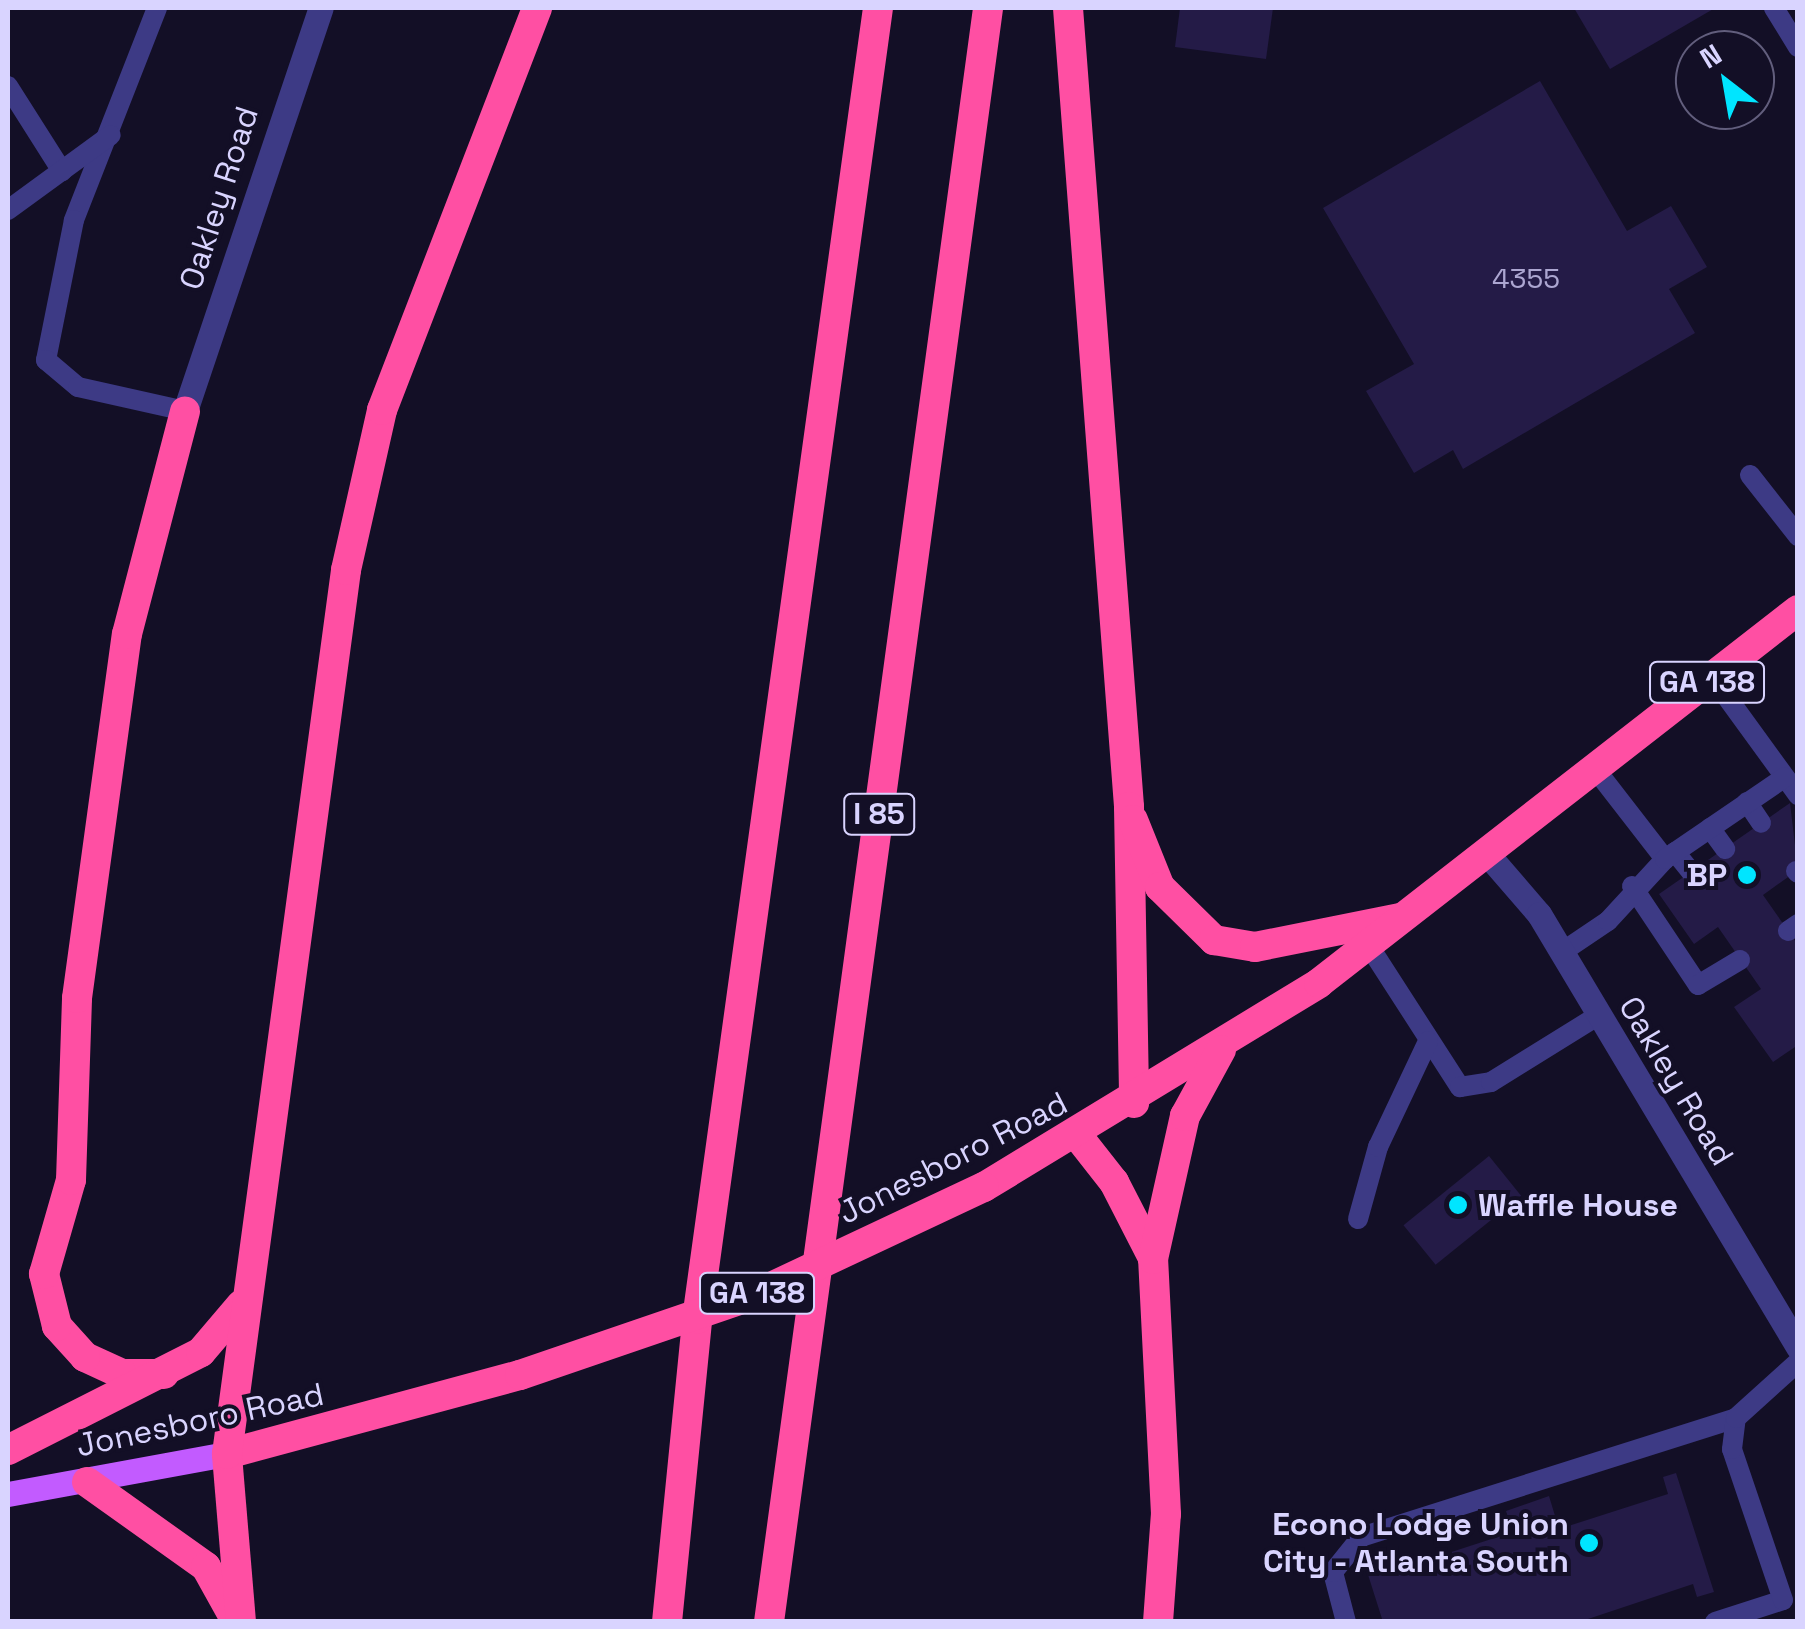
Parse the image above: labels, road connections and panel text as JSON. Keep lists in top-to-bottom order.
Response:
{
  "streets": {
    "highway": ["GA 138", "I 85", "Jonesboro Road"],
    "street": ["Oakley Road"]
  },
  "crossings": [
    ["Oakley Road", "Jonesboro Road"]
  ],
  "places": ["BP", "Waffle House", "Econo Lodge Union City - Atlanta South"],
  "house_numbers": ["4355"],
  "north": "top left"
}
